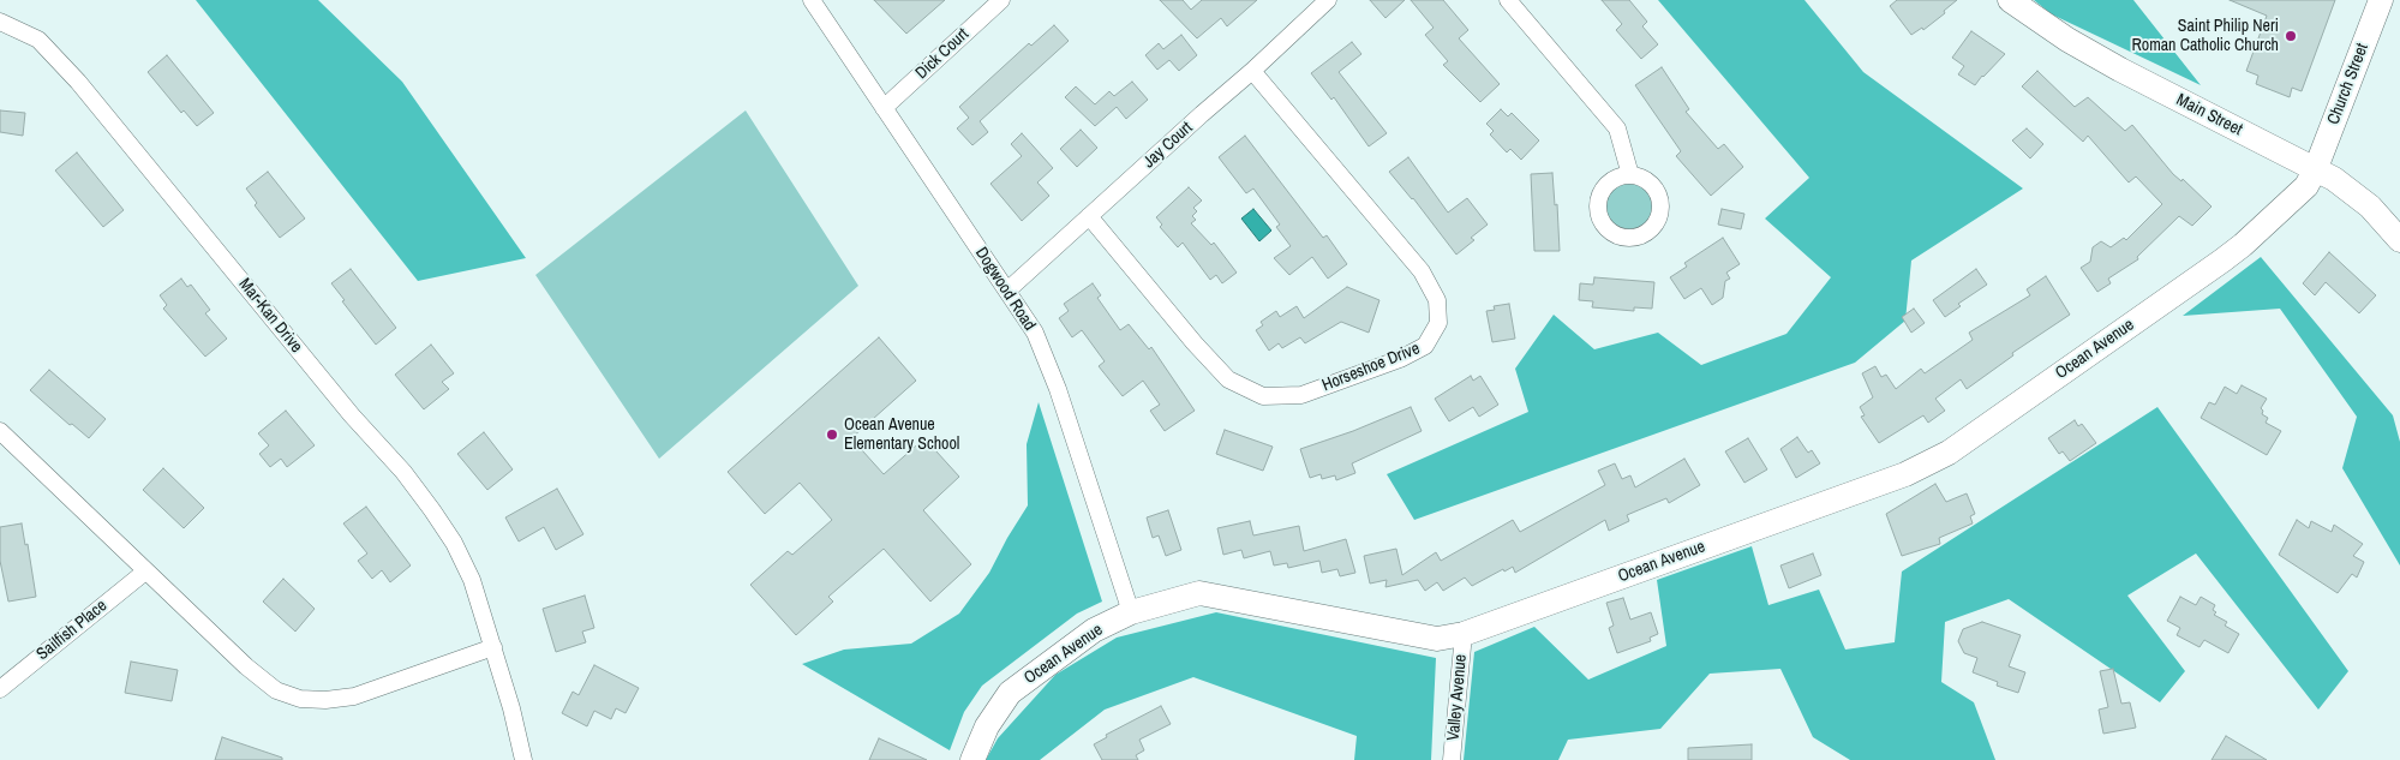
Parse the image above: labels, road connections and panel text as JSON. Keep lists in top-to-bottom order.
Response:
{
  "streets": {
    "main road": ["Church Street", "Main Street", "Ocean Avenue"],
    "street": [
      "Dick Court",
      "Jay Court",
      "Dogwood Road",
      "Mar-Kan Drive",
      "Horseshoe Drive",
      "Sailfish Place",
      "Valley Avenue"
    ]
  },
  "crossings": [
    ["Dick Court", "Dogwood Road"],
    ["Church Street", "Main Street"],
    ["Church Street", "Ocean Avenue"],
    ["Main Street", "Ocean Avenue"],
    ["Jay Court", "Dogwood Road"],
    ["Jay Court", "Horseshoe Drive"],
    ["Dogwood Road", "Ocean Avenue"],
    ["Ocean Avenue", "Valley Avenue"]
  ],
  "places": ["Saint Philip Neri Roman Catholic Church", "Ocean Avenue Elementary School"]
}
